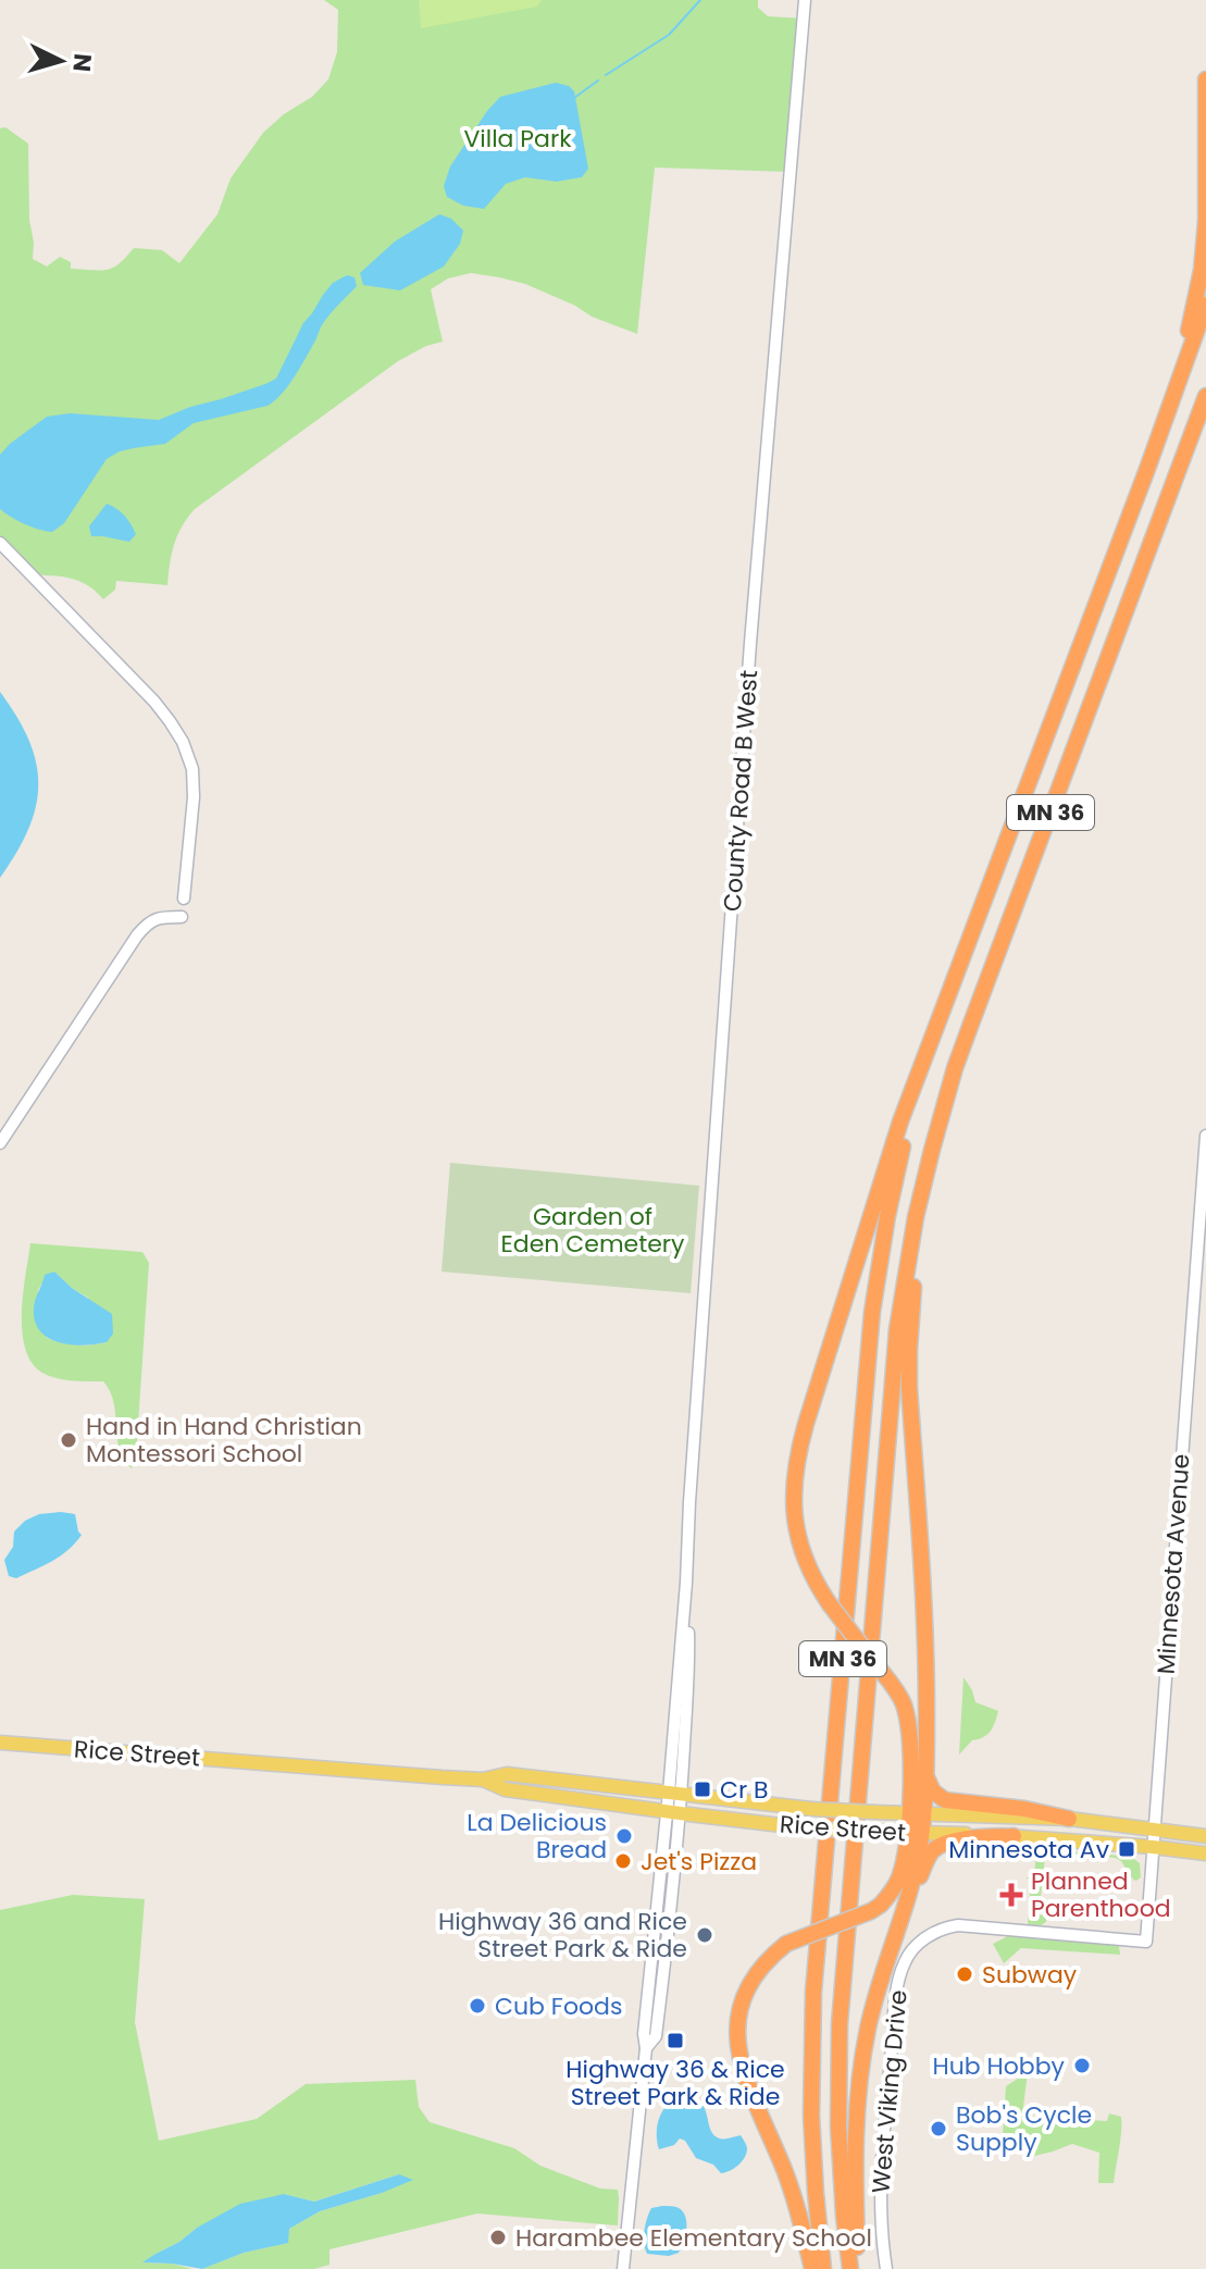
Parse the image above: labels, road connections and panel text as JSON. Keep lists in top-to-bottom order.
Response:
{
  "streets": {
    "highway": ["MN 36"],
    "main road": ["Rice Street"],
    "street": ["County Road B West", "Minnesota Avenue", "West Viking Drive"]
  },
  "crossings": [
    ["County Road B West", "Rice Street"],
    ["Minnesota Avenue", "Rice Street"],
    ["Minnesota Avenue", "West Viking Drive"]
  ],
  "parks": ["Villa Park", "Garden of Eden Cemetery"],
  "places": {
    "other": [
      "Hand in Hand Christian Montessori School",
      "La Delicious Bread",
      "Jet's Pizza",
      "Highway 36 and Rice Street Park & Ride",
      "Subway",
      "Cub Foods",
      "Hub Hobby",
      "Bob's Cycle Supply",
      "Harambee Elementary School"
    ],
    "transit": ["Cr B", "Minnesota Av", "Highway 36 & Rice Street Park & Ride"],
    "health": ["Planned Parenthood"]
  },
  "north": "right"
}
